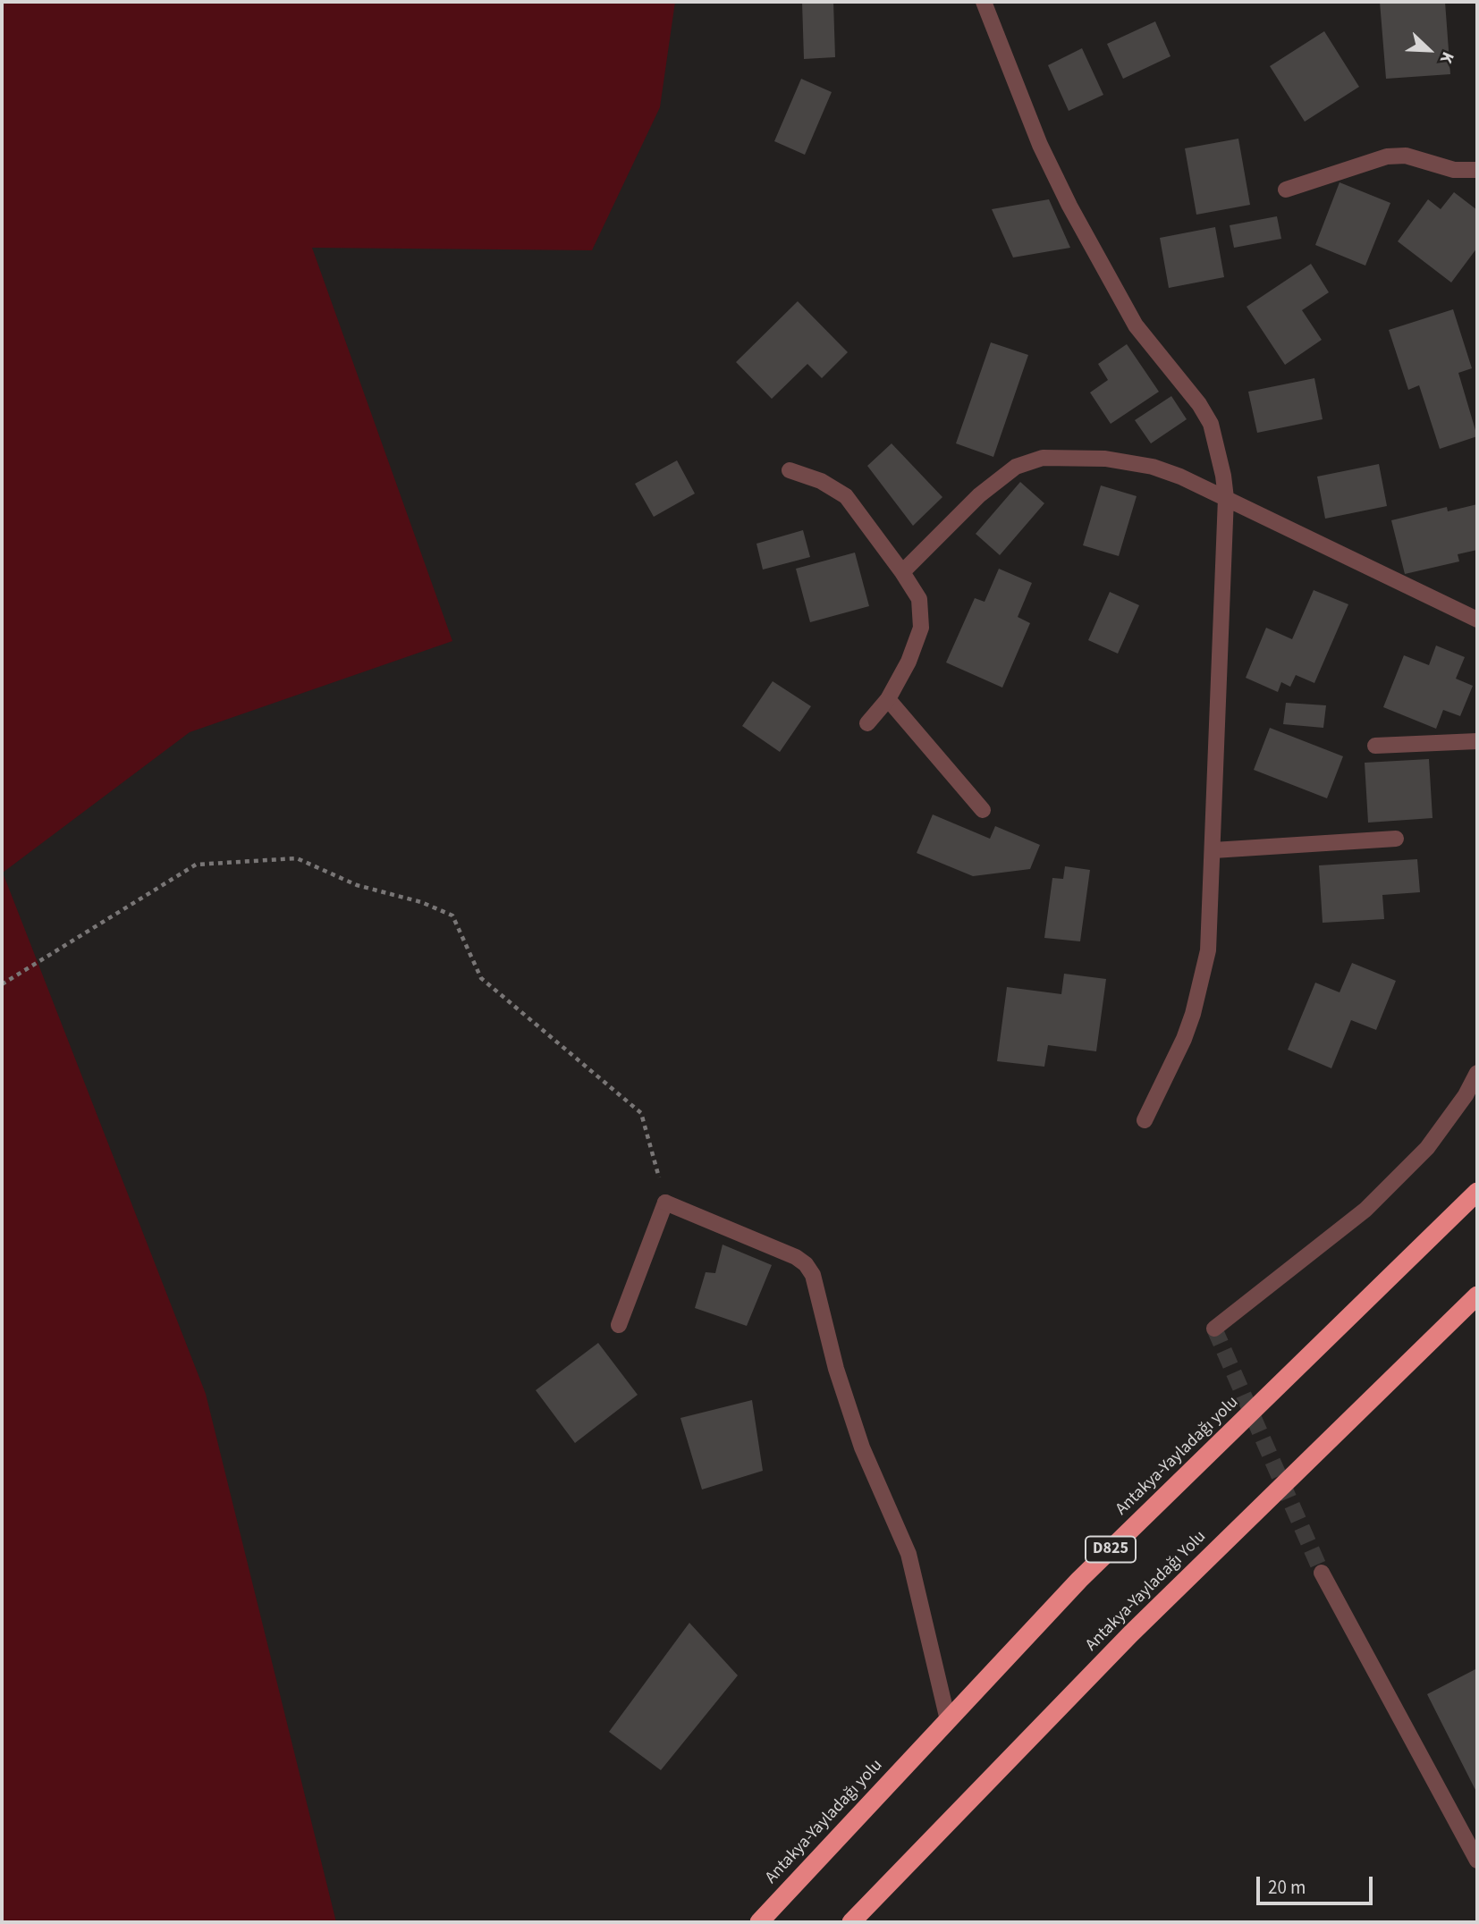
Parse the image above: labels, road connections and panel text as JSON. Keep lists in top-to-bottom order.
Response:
{
  "streets": {
    "highway": ["Antakya-Yayladağı yolu", "D825", "Antakya-Yayladağı Yolu"]
  },
  "scale_bar": "20 m",
  "north": "bottom right"
}
